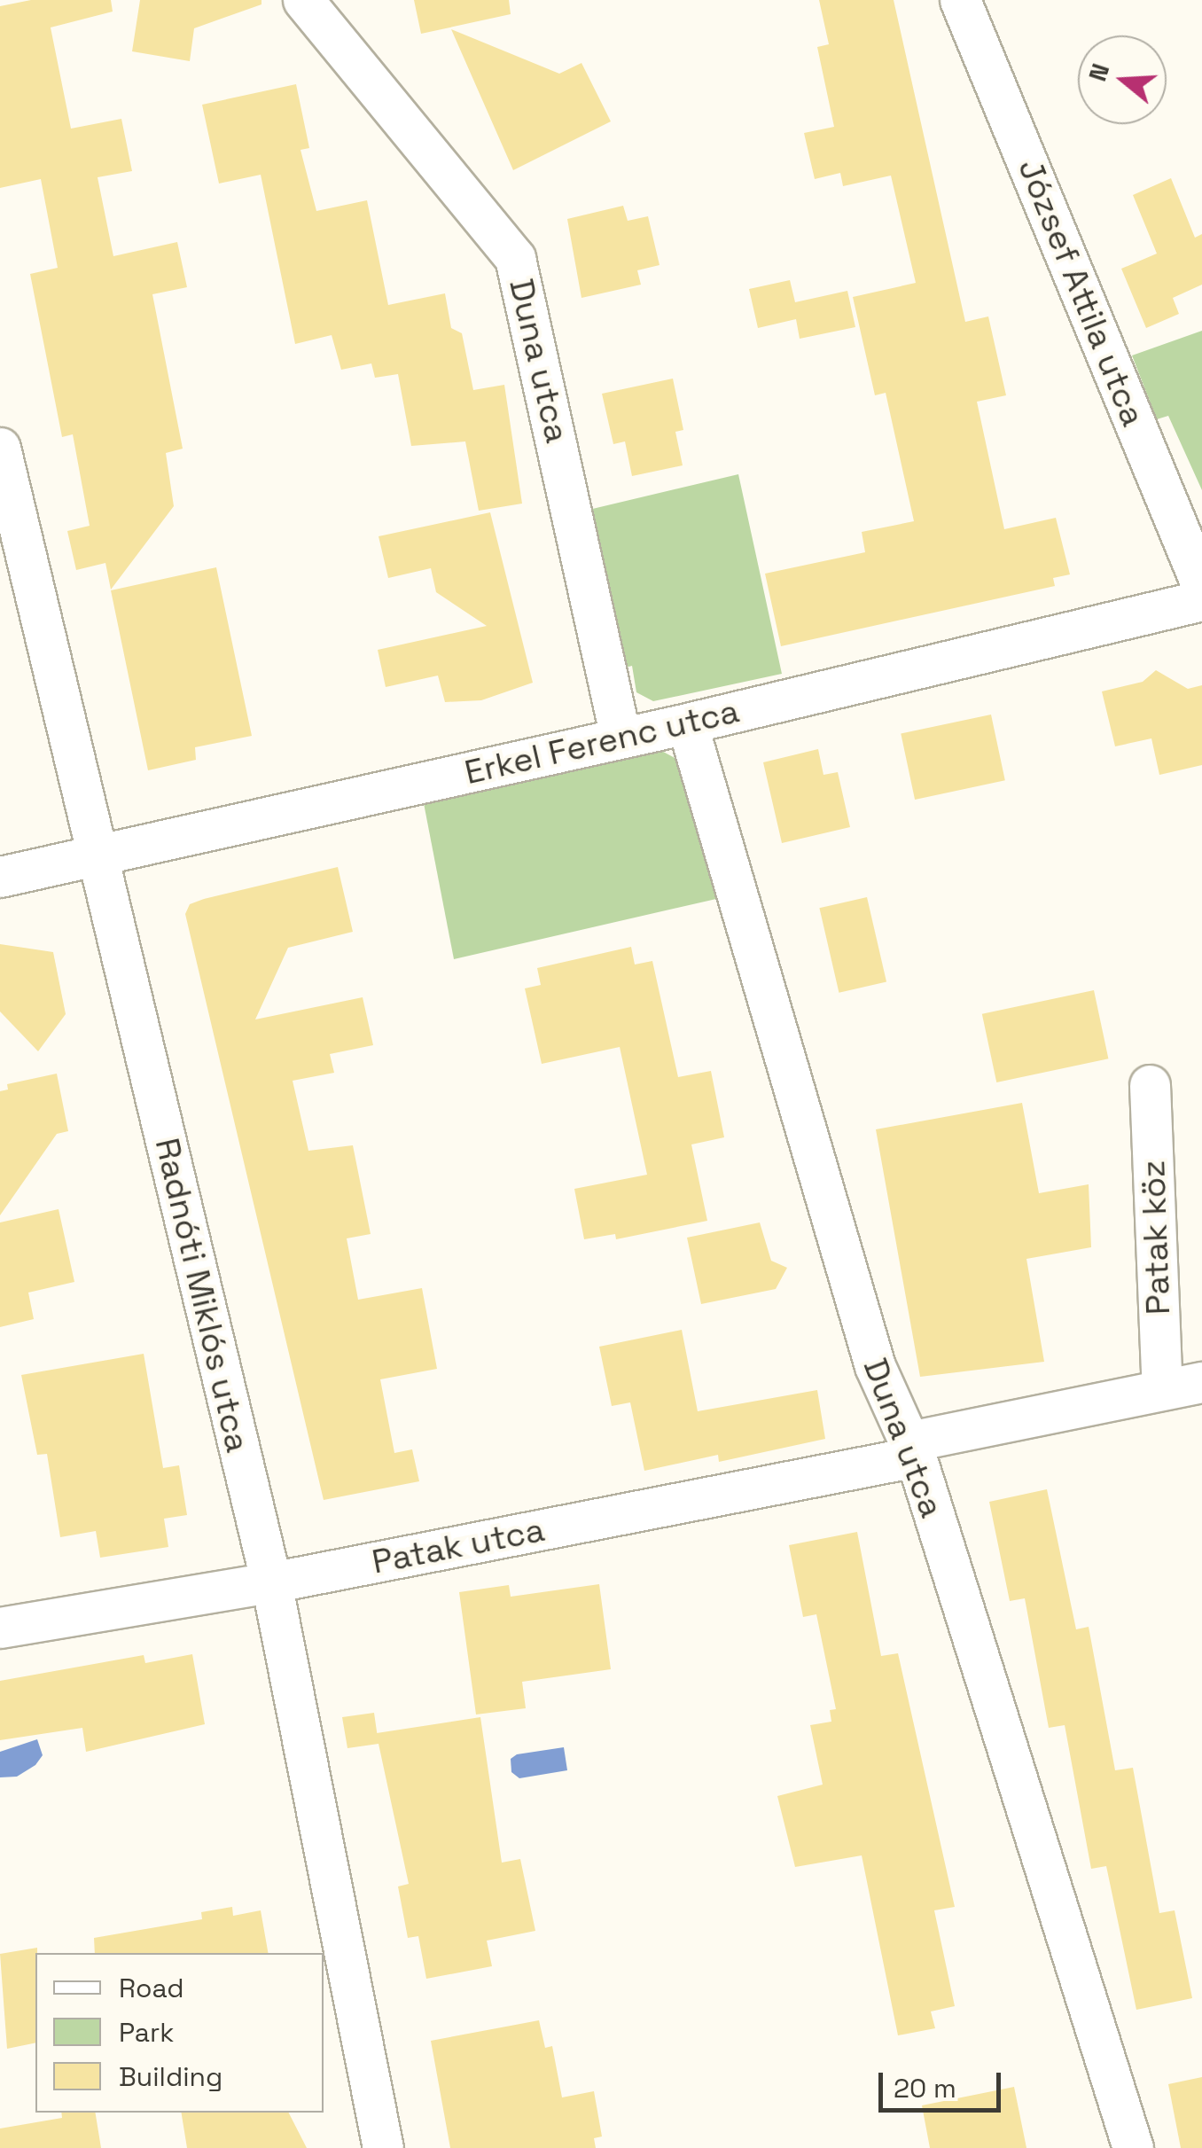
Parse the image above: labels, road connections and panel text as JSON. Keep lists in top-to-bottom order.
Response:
{
  "streets": {
    "street": [
      "József Attila utca",
      "Duna utca",
      "Erkel Ferenc utca",
      "Patak köz",
      "Radnóti Miklós utca",
      "Patak utca"
    ]
  },
  "crossings": [
    ["Duna utca", "Erkel Ferenc utca"],
    ["Duna utca", "Patak utca"],
    ["Erkel Ferenc utca", "Radnóti Miklós utca"],
    ["Patak köz", "Patak utca"],
    ["Radnóti Miklós utca", "Patak utca"]
  ],
  "legend": ["Road", "Park", "Building"],
  "scale_bar": "20 m",
  "north": "left"
}
